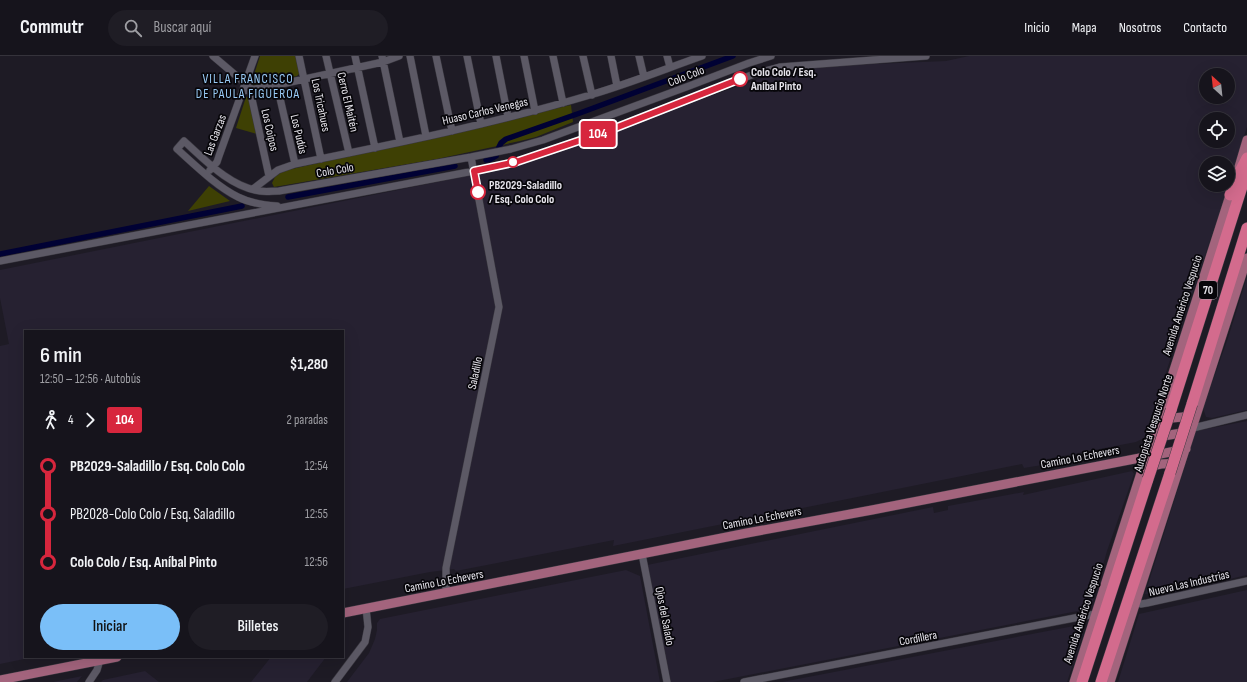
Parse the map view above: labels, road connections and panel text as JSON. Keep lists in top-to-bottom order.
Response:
{
  "streets": {
    "highway": ["70", "Autopista Vespucio Norte"],
    "main road": ["Avenida Américo Vespucio", "Camino Lo Echevers"],
    "street": [
      "Colo Colo",
      "Cerro El Maitén",
      "Los Tricahues",
      "Huaso Carlos Venegas",
      "Los Coipos",
      "Los Pudús",
      "Las Garzas",
      "Saladillo",
      "Nueva Las Industrias",
      "Ojos del Salado",
      "Cordillera"
    ]
  },
  "crossings": [
    ["Colo Colo", "Huaso Carlos Venegas"],
    ["Colo Colo", "Las Garzas"],
    ["Colo Colo", "Saladillo"],
    ["Cerro El Maitén", "Huaso Carlos Venegas"],
    ["Los Tricahues", "Huaso Carlos Venegas"],
    ["Huaso Carlos Venegas", "Los Coipos"],
    ["Huaso Carlos Venegas", "Los Pudús"],
    ["Los Coipos", "Las Garzas"],
    ["Avenida Américo Vespucio", "Camino Lo Echevers"],
    ["Avenida Américo Vespucio", "Cordillera"],
    ["Saladillo", "Camino Lo Echevers"],
    ["Camino Lo Echevers", "Ojos del Salado"]
  ],
  "districts": ["VILLA FRANCISCO DE PAULA FIGUEROA"],
  "places": ["Colo Colo / Esq. Aníbal Pinto", "PB2029-Saladillo / Esq. Colo Colo"],
  "lines": ["bus line 104"],
  "north": "top left",
  "page": {
    "header": "Commutr",
    "search": "Buscar aquí",
    "nav": [
      "Inicio",
      "Mapa",
      "Nosotros",
      "Contacto"
    ],
    "on_map": "104",
    "heading": ["6 min", "12:50 – 12:56 · Autobús", "$1,280"],
    "legs": ["4", "104", "2 paradas"],
    "list": [
      {
        "name": "PB2029-Saladillo / Esq. Colo Colo",
        "value": "12:54"
      },
      {
        "name": "PB2028-Colo Colo / Esq. Saladillo",
        "value": "12:55"
      },
      {
        "name": "Colo Colo / Esq. Aníbal Pinto",
        "value": "12:56"
      }
    ],
    "buttons": ["Iniciar", "Billetes"]
  }
}
